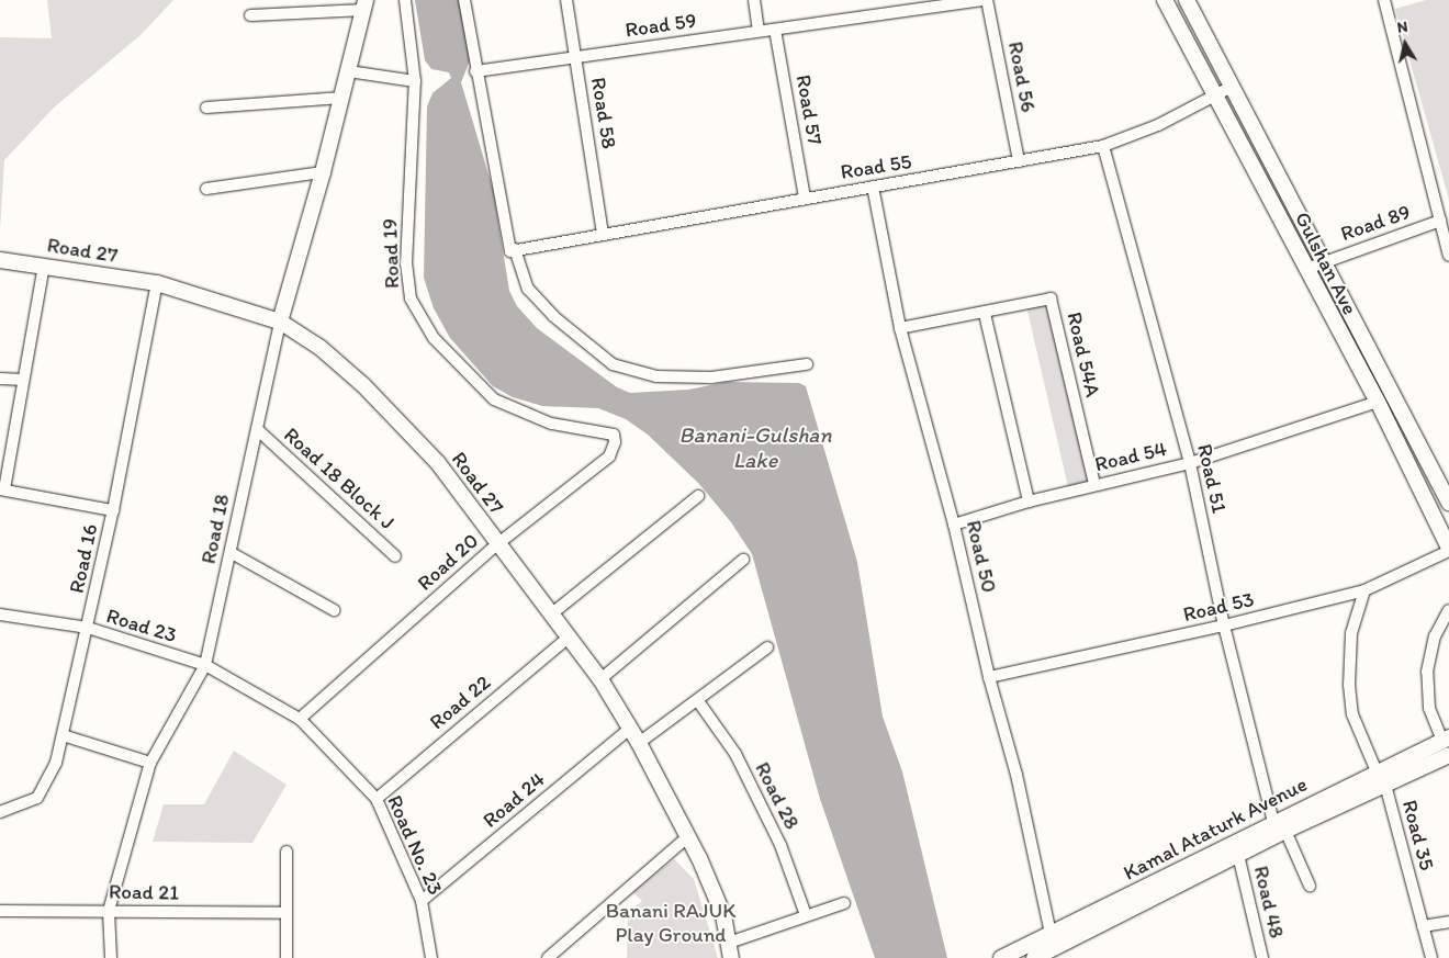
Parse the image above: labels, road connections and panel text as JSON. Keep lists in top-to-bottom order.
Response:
{
  "streets": {
    "street": [
      "Road 59",
      "Road 56",
      "Road 57",
      "Road 58",
      "Road 55",
      "Road 89",
      "Road 27",
      "Road 19",
      "Gulshan Ave",
      "Road 54A",
      "Road 54",
      "Road 18 Block J",
      "Road 51",
      "Road 18",
      "Road 50",
      "Road 16",
      "Road 20",
      "Road 53",
      "Road 23",
      "Road 22",
      "Road 28",
      "Road 24",
      "Kamal Ataturk Avenue",
      "Road 35",
      "Road No. 23",
      "Road 21",
      "Road 48"
    ]
  },
  "crossings": [
    ["Road 59", "Road 57"],
    ["Road 59", "Road 58"],
    ["Road 56", "Road 55"],
    ["Road 57", "Road 55"],
    ["Road 58", "Road 55"],
    ["Road 55", "Gulshan Ave"],
    ["Road 55", "Road 51"],
    ["Road 55", "Road 50"],
    ["Road 89", "Gulshan Ave"],
    ["Road 27", "Road 18"],
    ["Road 27", "Road 16"],
    ["Road 27", "Road 20"],
    ["Road 27", "Road 22"],
    ["Road 27", "Road 24"],
    ["Road 19", "Road 20"],
    ["Gulshan Ave", "Road 54"],
    ["Gulshan Ave", "Road 53"],
    ["Road 54A", "Road 54"],
    ["Road 54A", "Road 50"],
    ["Road 54", "Road 51"],
    ["Road 54", "Road 50"],
    ["Road 18 Block J", "Road 18"],
    ["Road 51", "Road 53"],
    ["Road 51", "Kamal Ataturk Avenue"],
    ["Road 18", "Road 23"],
    ["Road 18", "Road No. 23"],
    ["Road 18", "Road 21"],
    ["Road 50", "Road 53"],
    ["Road 50", "Kamal Ataturk Avenue"],
    ["Road 16", "Road 23"],
    ["Road 20", "Road No. 23"],
    ["Road 23", "Road No. 23"],
    ["Road 22", "Road No. 23"],
    ["Road 24", "Road No. 23"],
    ["Kamal Ataturk Avenue", "Road 35"],
    ["Kamal Ataturk Avenue", "Road 48"]
  ],
  "water": ["Banani-Gulshan Lake"],
  "parks": ["Banani RAJUK Play Ground"],
  "north": "top"
}
